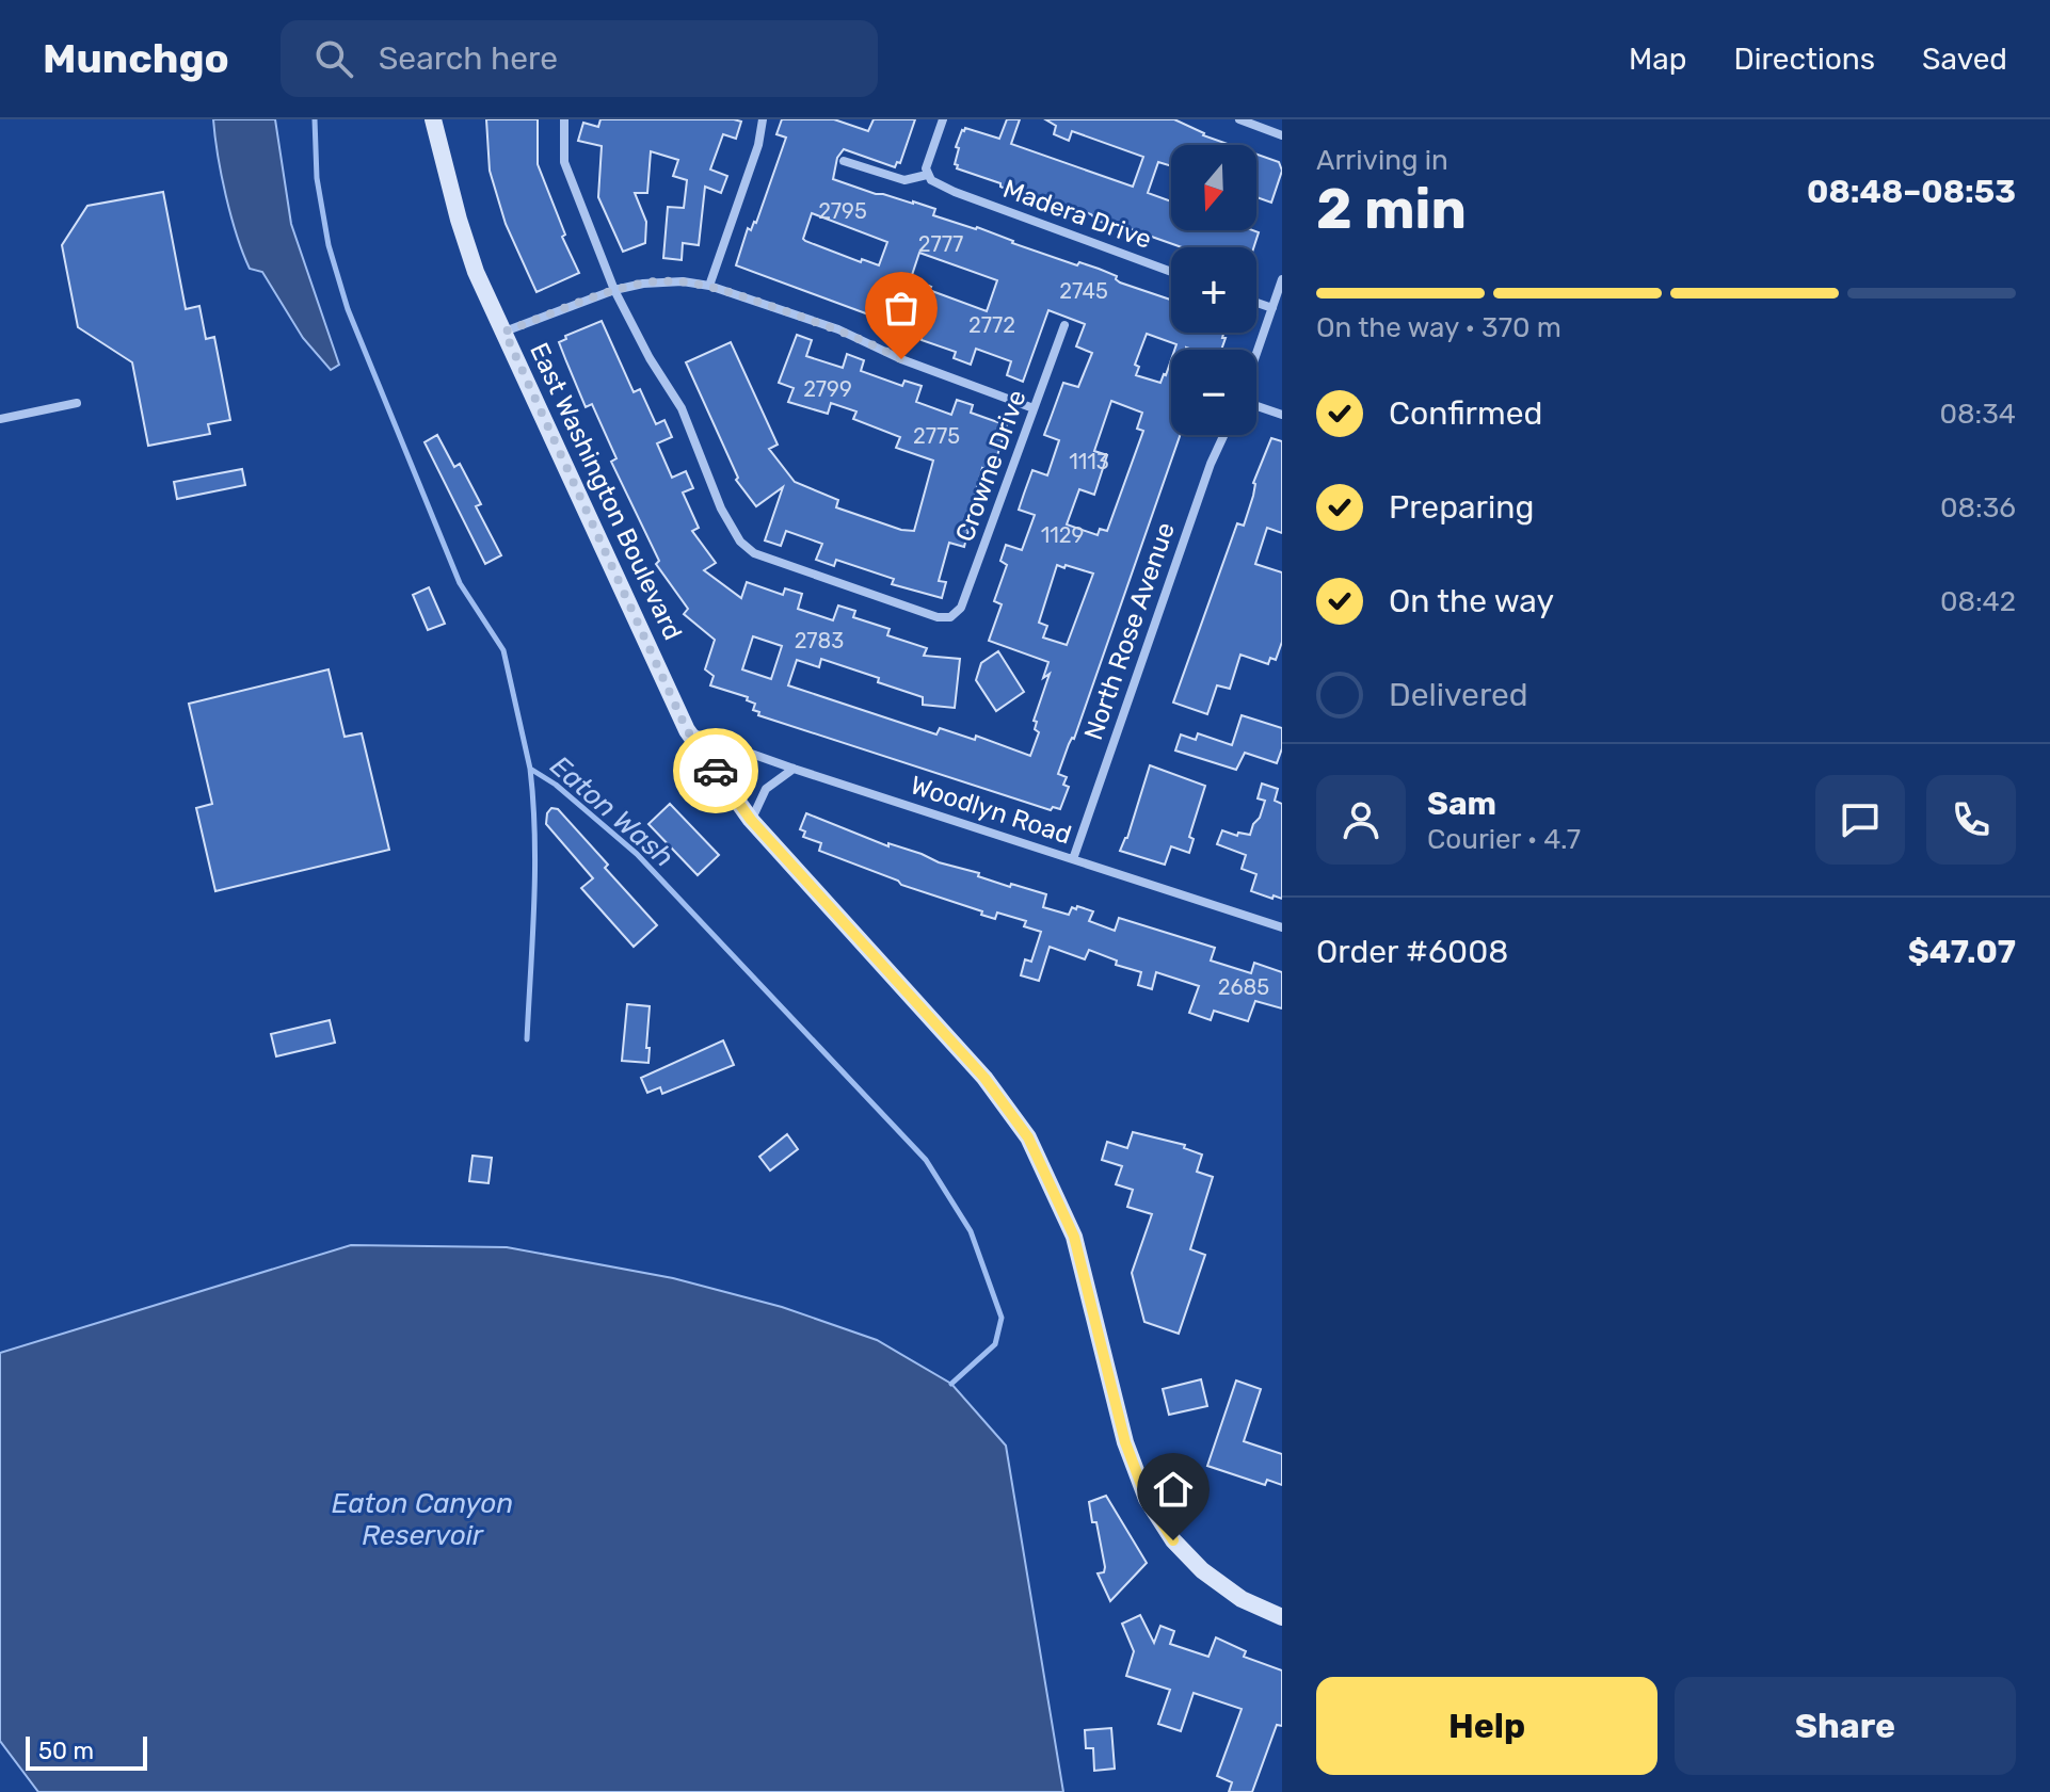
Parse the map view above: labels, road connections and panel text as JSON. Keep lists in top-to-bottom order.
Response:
{
  "streets": {
    "main road": ["East Washington Boulevard"],
    "street": [
      "Madera Drive",
      "Crowne Drive",
      "North Rose Avenue",
      "Woodlyn Road"
    ]
  },
  "crossings": [
    ["East Washington Boulevard", "Woodlyn Road"],
    ["North Rose Avenue", "Woodlyn Road"]
  ],
  "water": ["Eaton Wash", "Eaton Canyon Reservoir"],
  "house_numbers": [
    "2795",
    "2777",
    "2745",
    "2772",
    "2799",
    "2775",
    "1113",
    "1129",
    "2783",
    "2685"
  ],
  "scale_bar": "50 m",
  "north": "bottom",
  "page": {
    "header": "Munchgo",
    "search": "Search here",
    "nav": ["Map", "Directions", "Saved"],
    "heading": ["2 min", "Arriving in", "08:48–08:53"],
    "panel": [
      "Sam",
      "Courier · 4.7",
      "Order #6008",
      "$47.07"
    ],
    "map_buttons": ["+", "−"],
    "bar": "On the way · 370 m",
    "list": [
      ["Confirmed", "08:34"],
      ["Preparing", "08:36"],
      ["On the way", "08:42"],
      "Delivered"
    ],
    "buttons": ["Help", "Share"],
    "scale": "50 m"
  }
}
